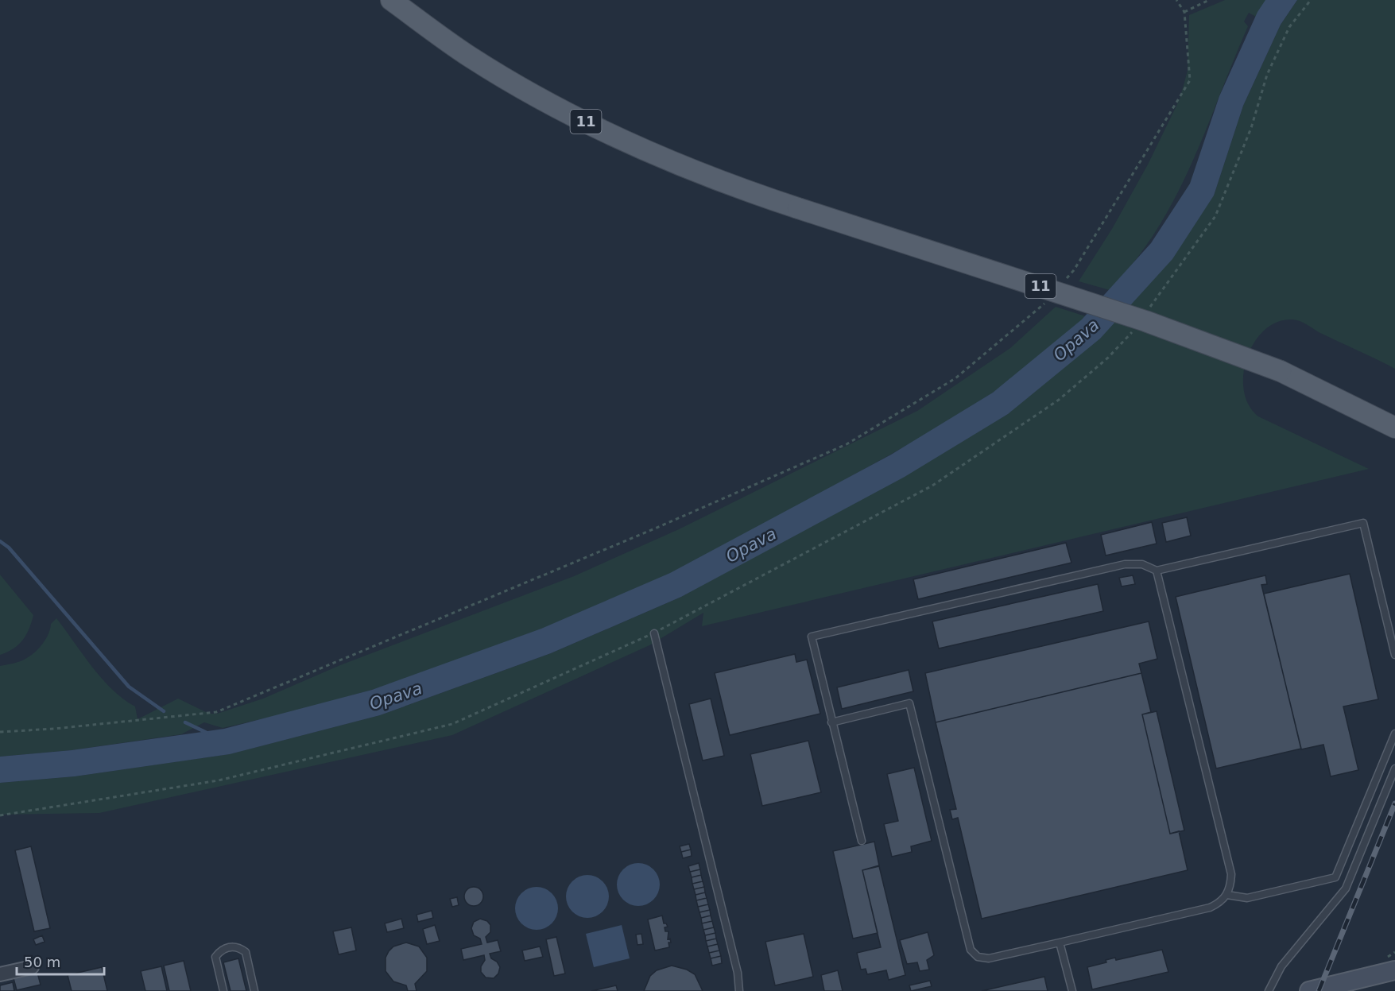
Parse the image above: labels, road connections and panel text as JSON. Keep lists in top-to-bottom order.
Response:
{
  "streets": {
    "main road": ["11"]
  },
  "water": ["Opava"],
  "scale_bar": "50 m"
}
